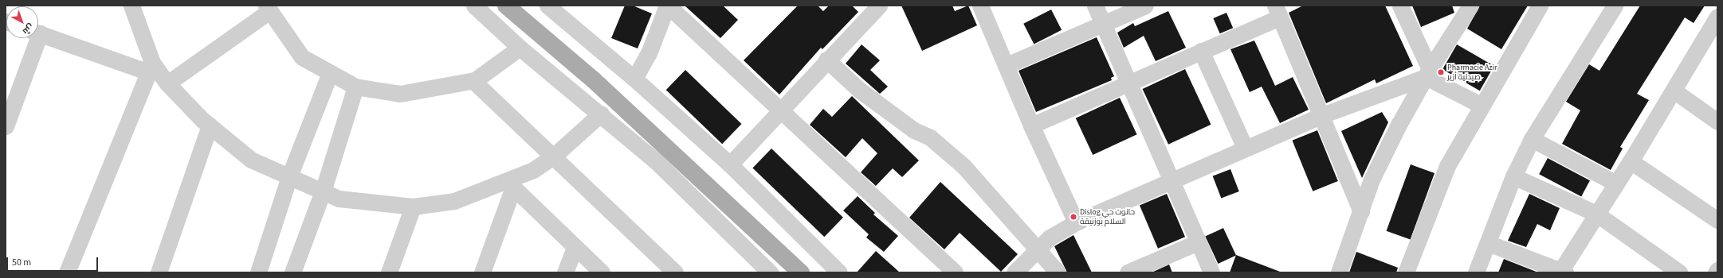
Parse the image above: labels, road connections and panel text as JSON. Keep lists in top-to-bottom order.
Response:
{
  "places": ["Pharmacie Azir صيدلية أزير", "Dislog حانوت حي السلام بوزنيقة"],
  "scale_bar": "50 m",
  "north": "bottom right"
}
